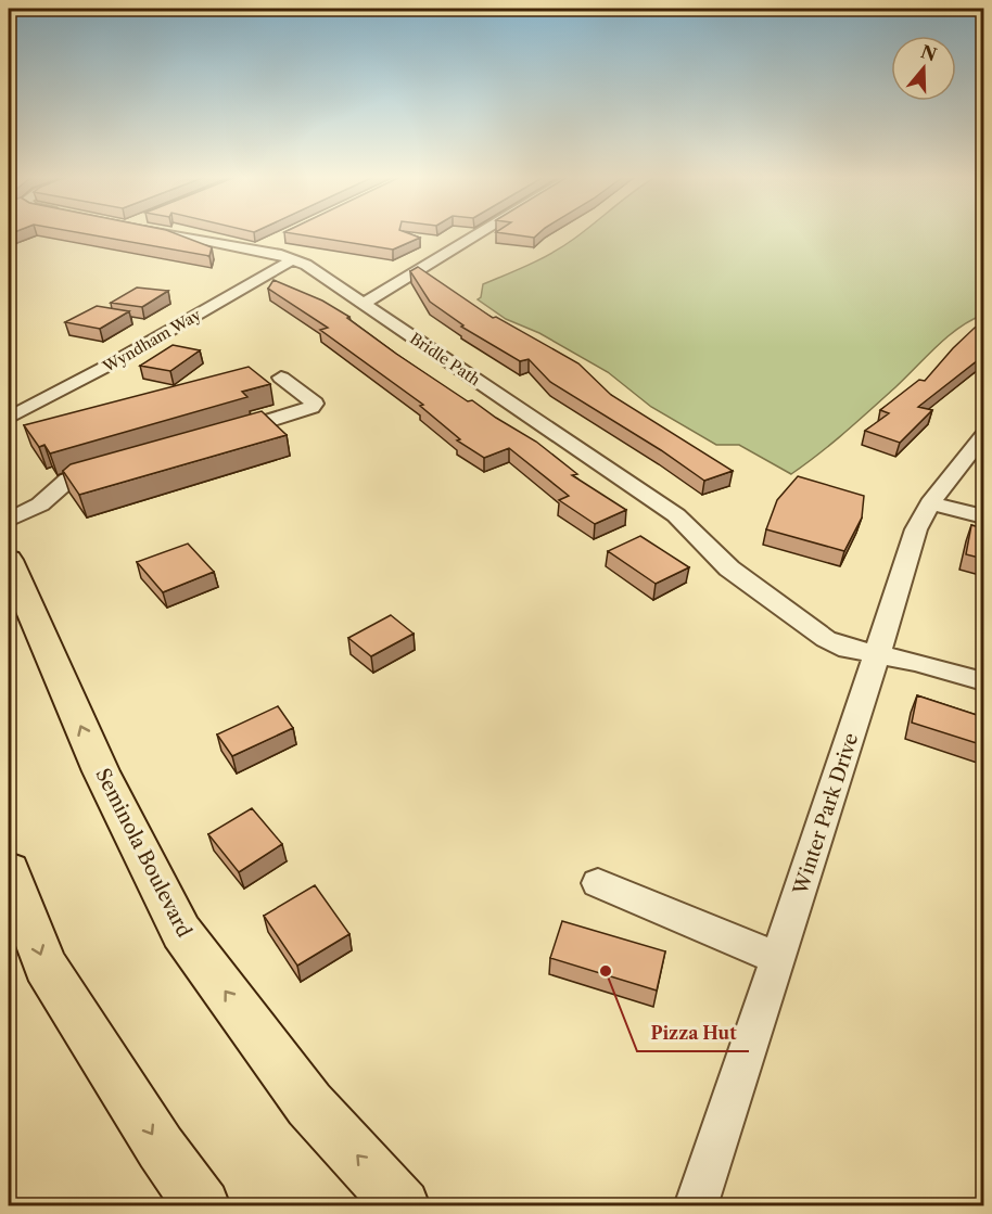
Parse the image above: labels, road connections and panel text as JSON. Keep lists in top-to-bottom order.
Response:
{
  "streets": {
    "main road": ["Seminola Boulevard"],
    "street": ["Wyndham Way", "Bridle Path", "Winter Park Drive"]
  },
  "crossings": [
    ["Wyndham Way", "Bridle Path"],
    ["Bridle Path", "Winter Park Drive"]
  ],
  "places": ["Pizza Hut"],
  "north": "top"
}
